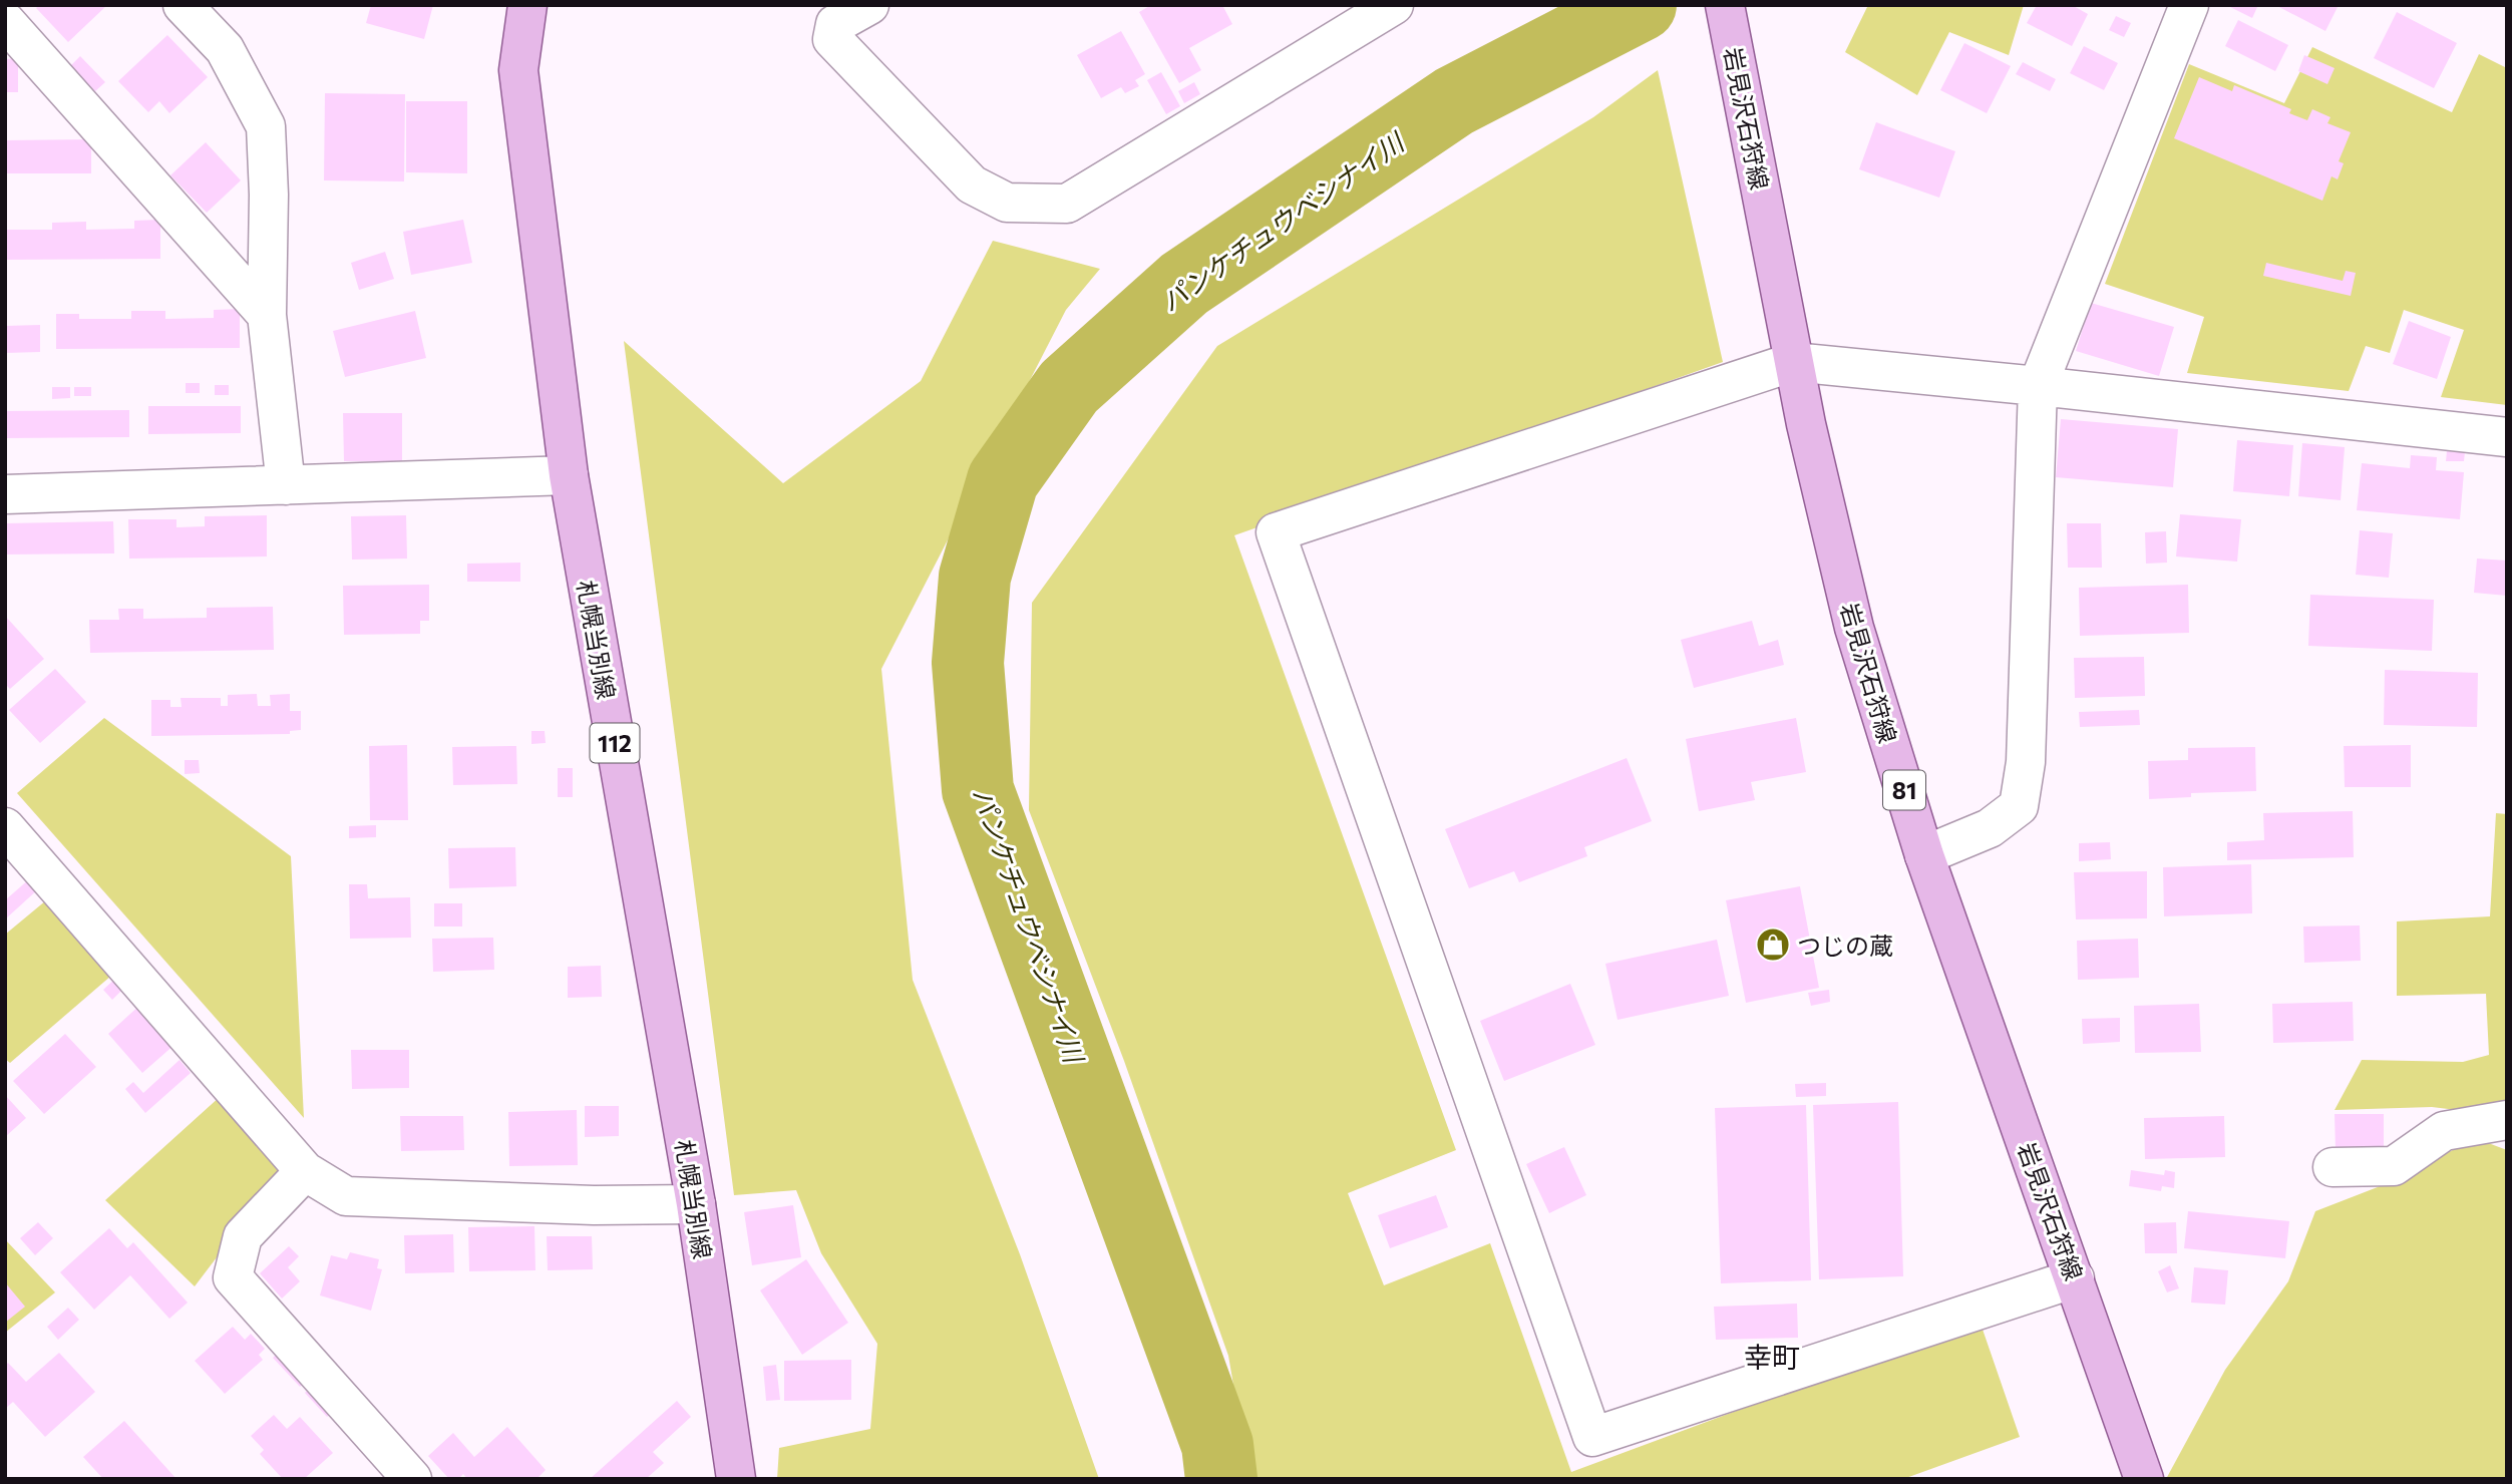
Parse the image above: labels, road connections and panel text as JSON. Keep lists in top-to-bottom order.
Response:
{
  "streets": {
    "main road": [
      "岩見沢石狩線",
      "札幌当別線",
      "112",
      "81"
    ]
  },
  "districts": ["幸町"],
  "water": ["パンケチュウベシナイ川"],
  "places": {
    "shop": ["つじの蔵"]
  }
}
